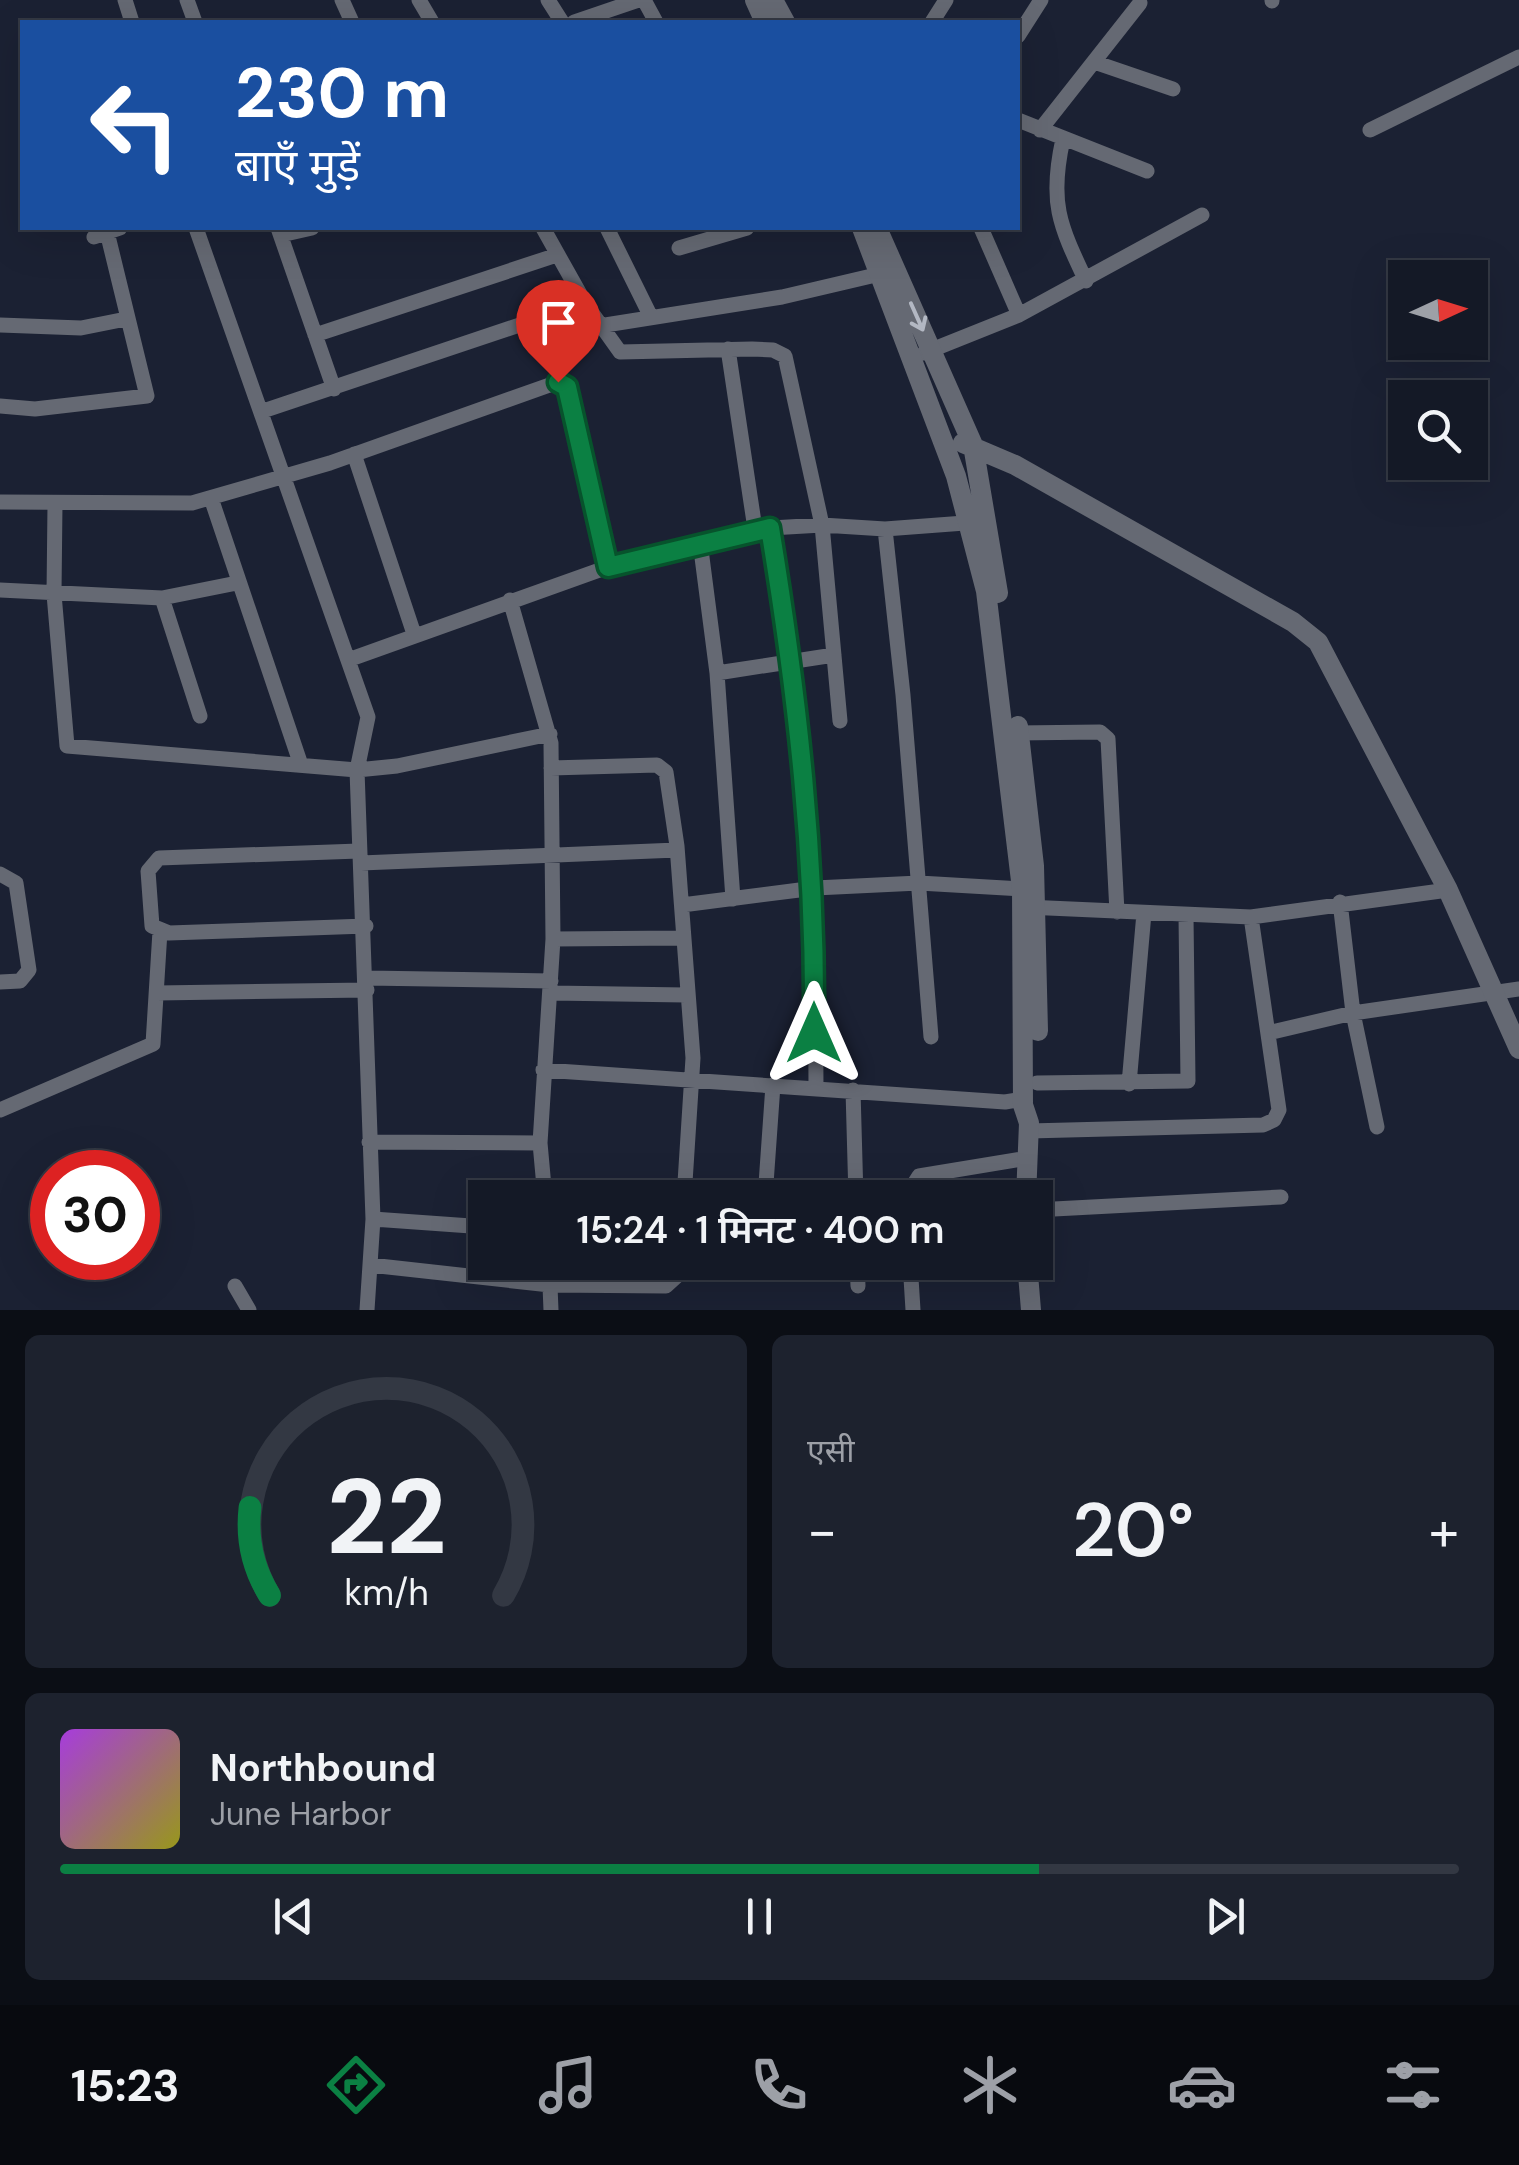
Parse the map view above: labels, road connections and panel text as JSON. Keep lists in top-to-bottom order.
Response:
{
  "north": "right",
  "page": {
    "turn": ["230 m", "बाएँ मुड़ें"],
    "limit": "30",
    "trip": "15:24 · 1 मिनट · 400 m",
    "tile": "एसी",
    "heat": ["−", "20°", "+"],
    "song": ["Northbound", "June Harbor"],
    "tabs": "15:23",
    "gauge": ["22", "km/h"]
  }
}
